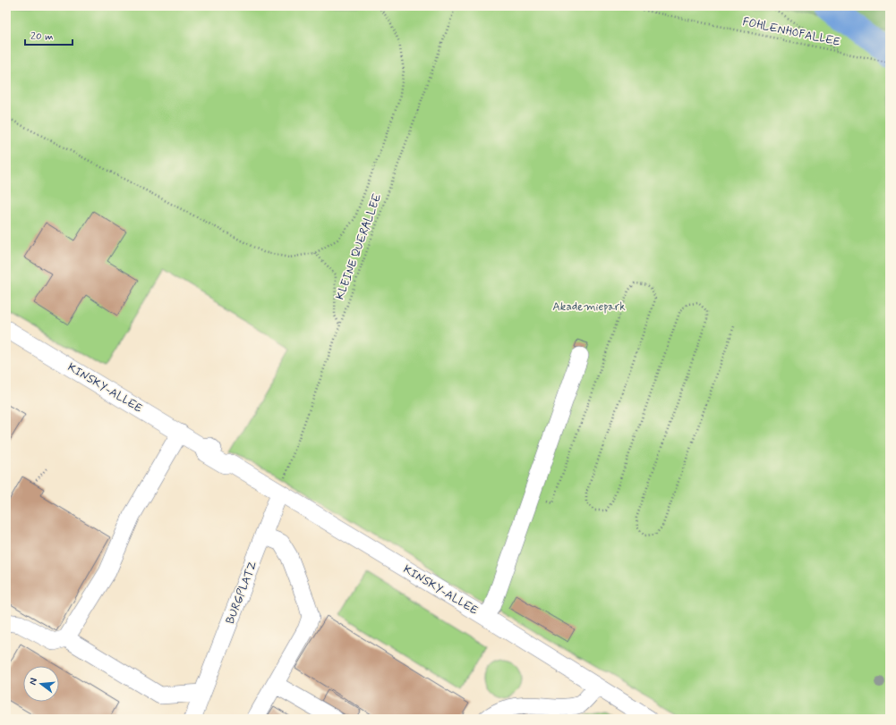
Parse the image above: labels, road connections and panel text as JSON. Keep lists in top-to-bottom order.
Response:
{
  "streets": {
    "lane": ["KINSKY-ALLEE", "BURGPLATZ"],
    "path": ["FOHLENHOFALLEE", "KLEINE QUERALLEE"]
  },
  "crossings": [
    ["KLEINE QUERALLEE", "KINSKY-ALLEE"],
    ["KLEINE QUERALLEE", "BURGPLATZ"],
    ["KINSKY-ALLEE", "BURGPLATZ"]
  ],
  "parks": ["Akademiepark"],
  "scale_bar": "20 m",
  "north": "left"
}
